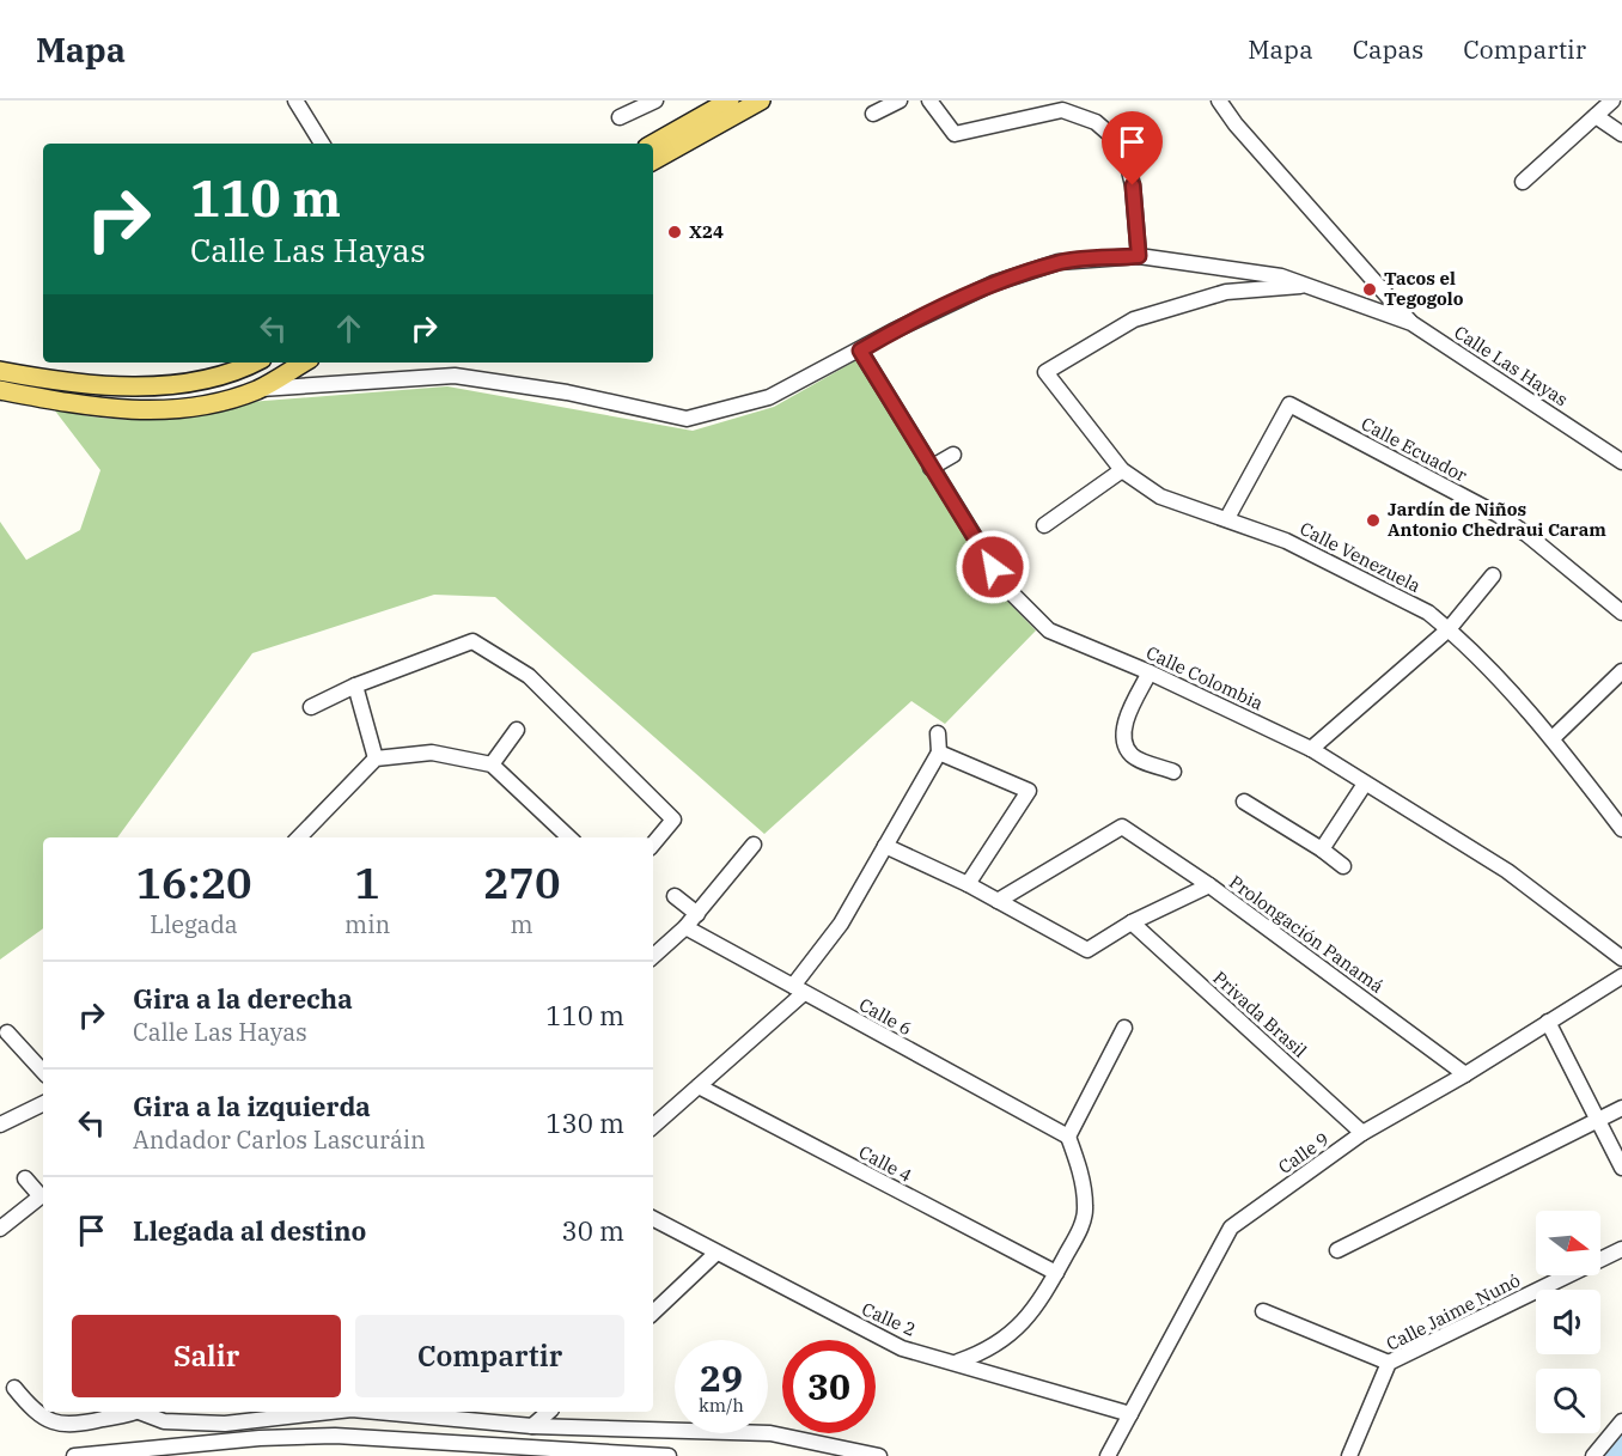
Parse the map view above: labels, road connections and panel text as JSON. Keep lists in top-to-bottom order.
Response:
{
  "streets": {
    "street": [
      "Calle Las Hayas",
      "Calle Ecuador",
      "Calle Venezuela",
      "Calle Colombia",
      "Prolongación Panamá",
      "Privada Brasil",
      "Calle 6",
      "Calle 9",
      "Calle 4",
      "Calle Jaime Nunó",
      "Calle 2"
    ]
  },
  "crossings": [
    ["Calle Las Hayas", "Calle Venezuela"],
    ["Calle Las Hayas", "Calle Colombia"],
    ["Calle Ecuador", "Calle Venezuela"],
    ["Prolongación Panamá", "Calle 9"],
    ["Privada Brasil", "Calle 9"],
    ["Calle 9", "Calle 2"]
  ],
  "places": ["X24", "Tacos el Tegogolo", "Jardín de Niños Antonio Chedraui Caram"],
  "north": "right",
  "page": {
    "header": "Mapa",
    "nav": ["Mapa", "Capas", "Compartir"],
    "turn": ["110 m", "Calle Las Hayas"],
    "eta": [
      "16:20",
      "Llegada",
      "1",
      "min",
      "270",
      "m"
    ],
    "list": [
      {
        "name": "Gira a la derecha",
        "note": "Calle Las Hayas",
        "value": "110 m"
      },
      {
        "name": "Gira a la izquierda",
        "note": "Andador Carlos Lascuráin",
        "value": "130 m"
      },
      {
        "name": "Llegada al destino",
        "value": "30 m"
      }
    ],
    "buttons": ["Salir", "Compartir"],
    "speed": "29 km/h",
    "limit": "30"
  }
}
